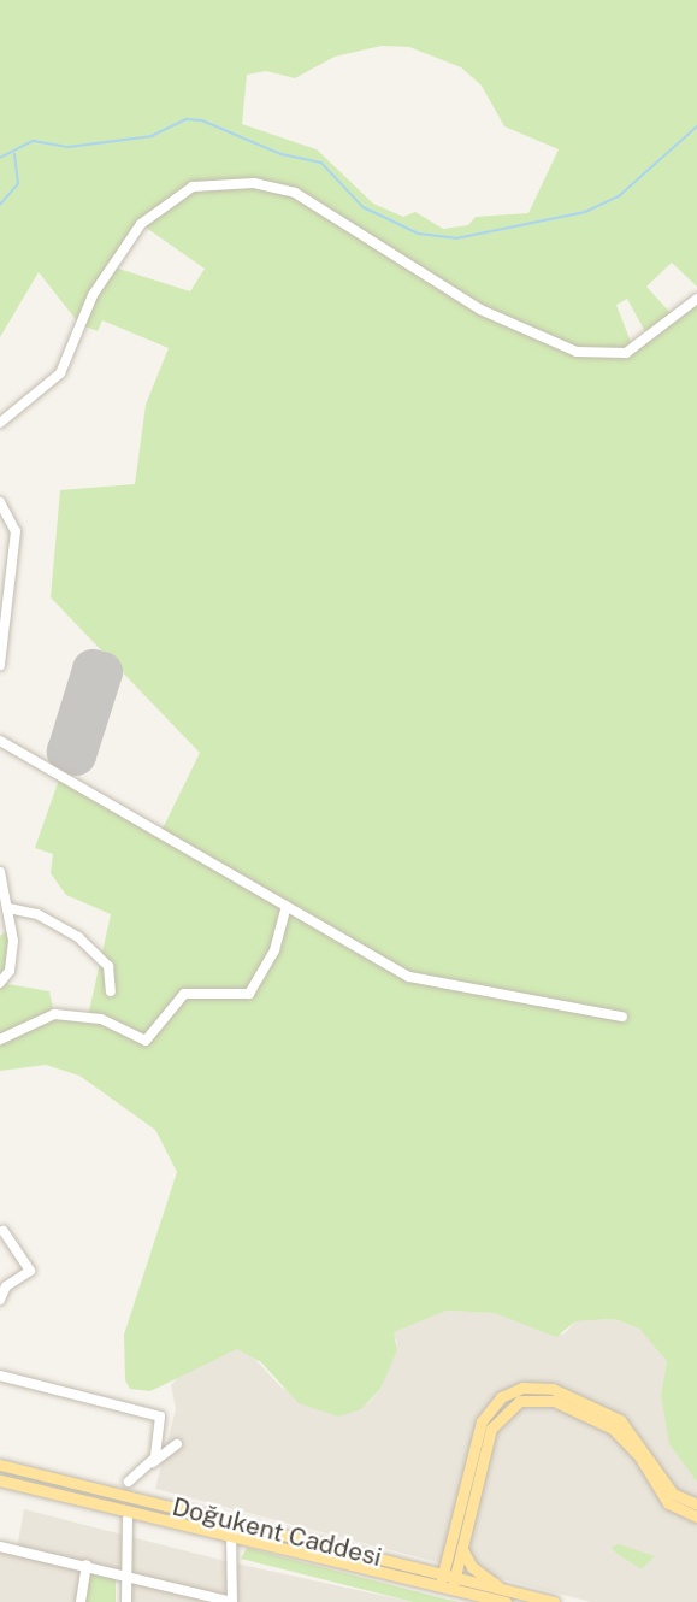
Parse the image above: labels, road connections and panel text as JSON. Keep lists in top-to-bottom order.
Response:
{
  "streets": {
    "main road": ["Doğukent Caddesi"]
  }
}
